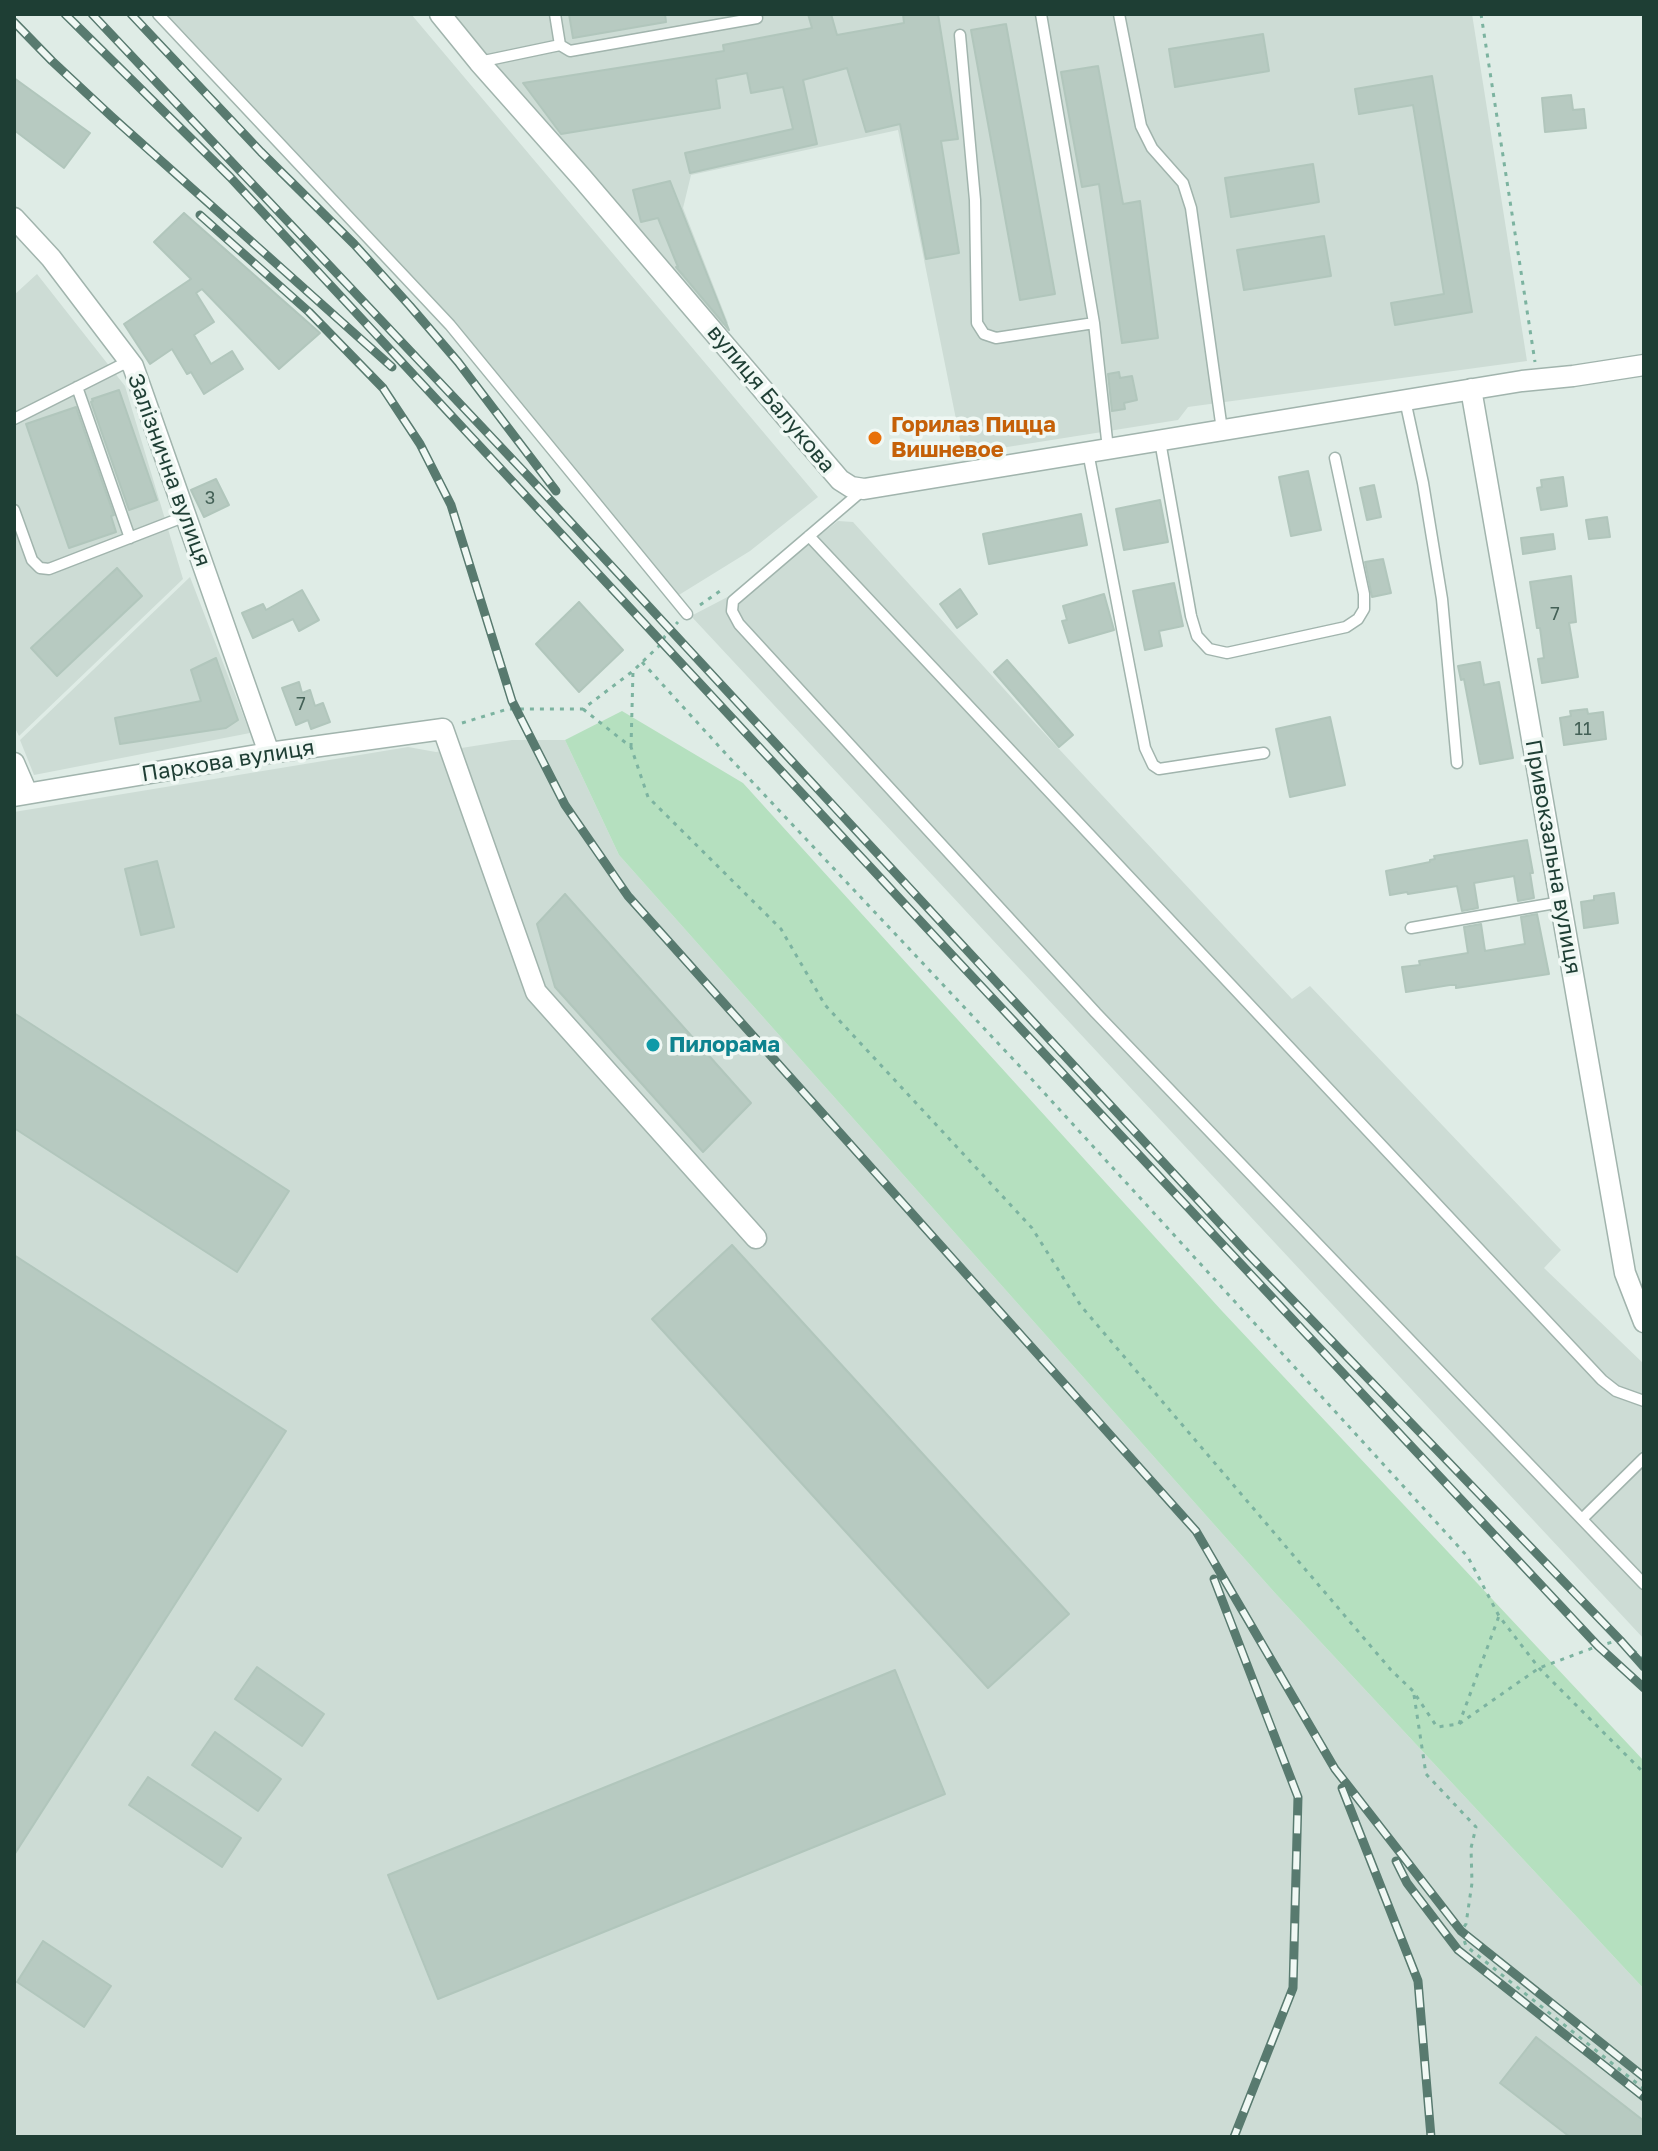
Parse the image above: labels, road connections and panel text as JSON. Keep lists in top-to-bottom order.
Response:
{
  "streets": {
    "street": [
      "вулиця Балукова",
      "Залізнична вулиця",
      "Паркова вулиця",
      "Привокзальна вулиця"
    ]
  },
  "crossings": [
    ["Залізнична вулиця", "Паркова вулиця"]
  ],
  "places": ["Горилаз Пицца Вишневое", "Пилорама"],
  "house_numbers": [
    "3",
    "7",
    "7",
    "11"
  ]
}
